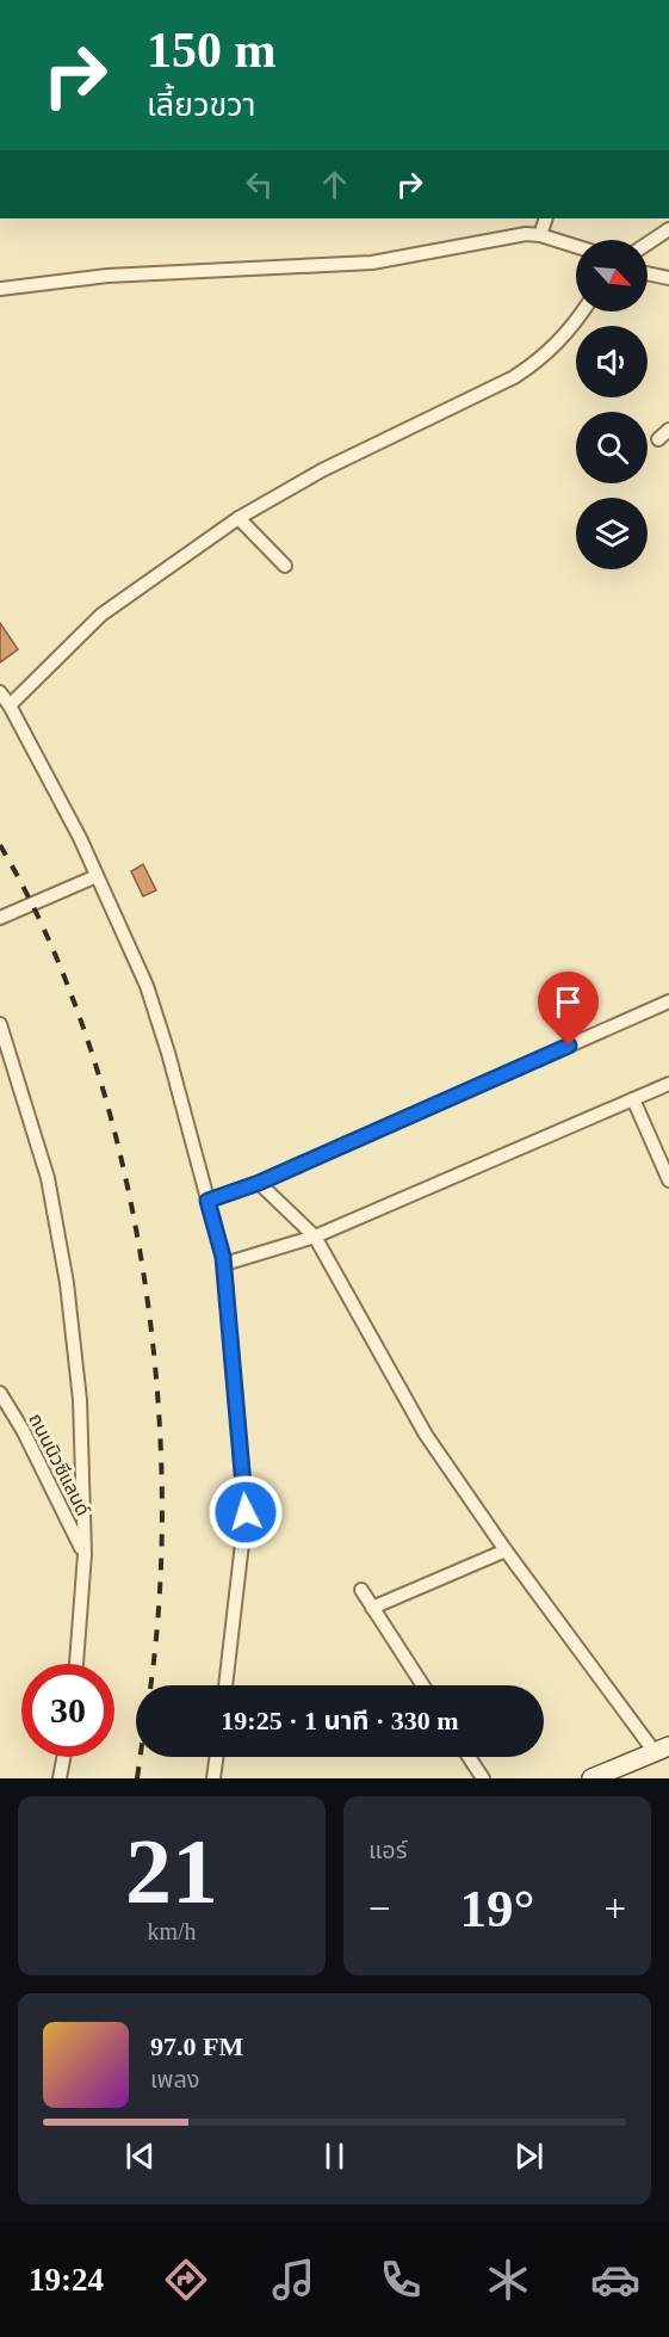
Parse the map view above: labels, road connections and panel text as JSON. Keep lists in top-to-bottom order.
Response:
{
  "streets": {
    "street": ["ถนนนิวซีแลนด์"]
  },
  "north": "bottom right",
  "page": {
    "turn": ["150 m", "เลี้ยวขวา"],
    "limit": "30",
    "trip": "19:25 · 1 นาที · 330 m",
    "tile": [
      ["21", "km/h"],
      "แอร์"
    ],
    "heat": ["−", "19°", "+"],
    "song": ["97.0 FM", "เพลง"],
    "tabs": "19:24"
  }
}
